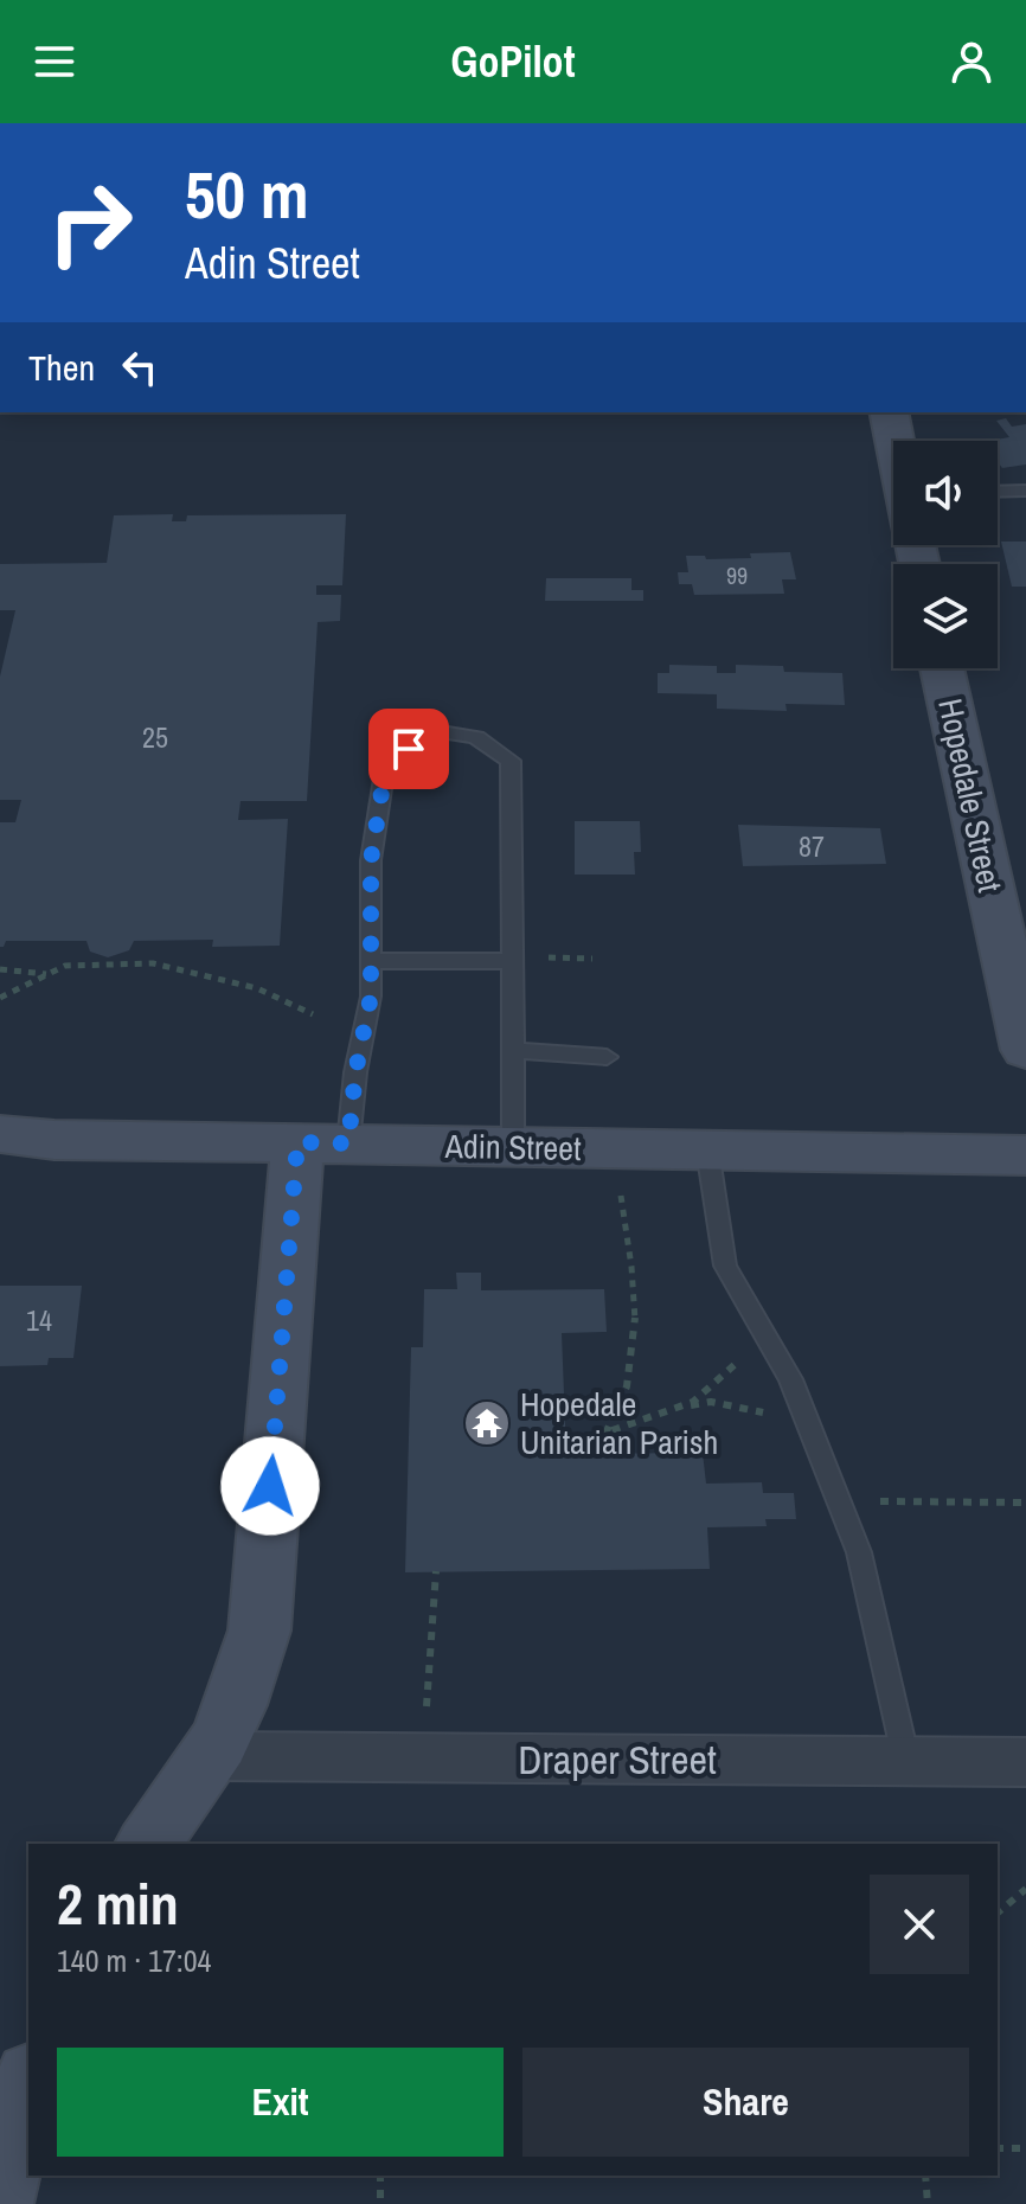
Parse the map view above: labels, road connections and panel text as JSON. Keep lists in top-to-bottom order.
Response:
{
  "streets": {
    "street": ["Hopedale Street", "Adin Street", "Draper Street"]
  },
  "places": {
    "temple": ["Hopedale Unitarian Parish"]
  },
  "house_numbers": [
    "99",
    "25",
    "87",
    "14"
  ],
  "page": {
    "header": "GoPilot",
    "turn": ["50 m", "Adin Street"],
    "then": "Then",
    "heading": ["2 min", "140 m · 17:04"],
    "buttons": ["Exit", "Share"]
  }
}
